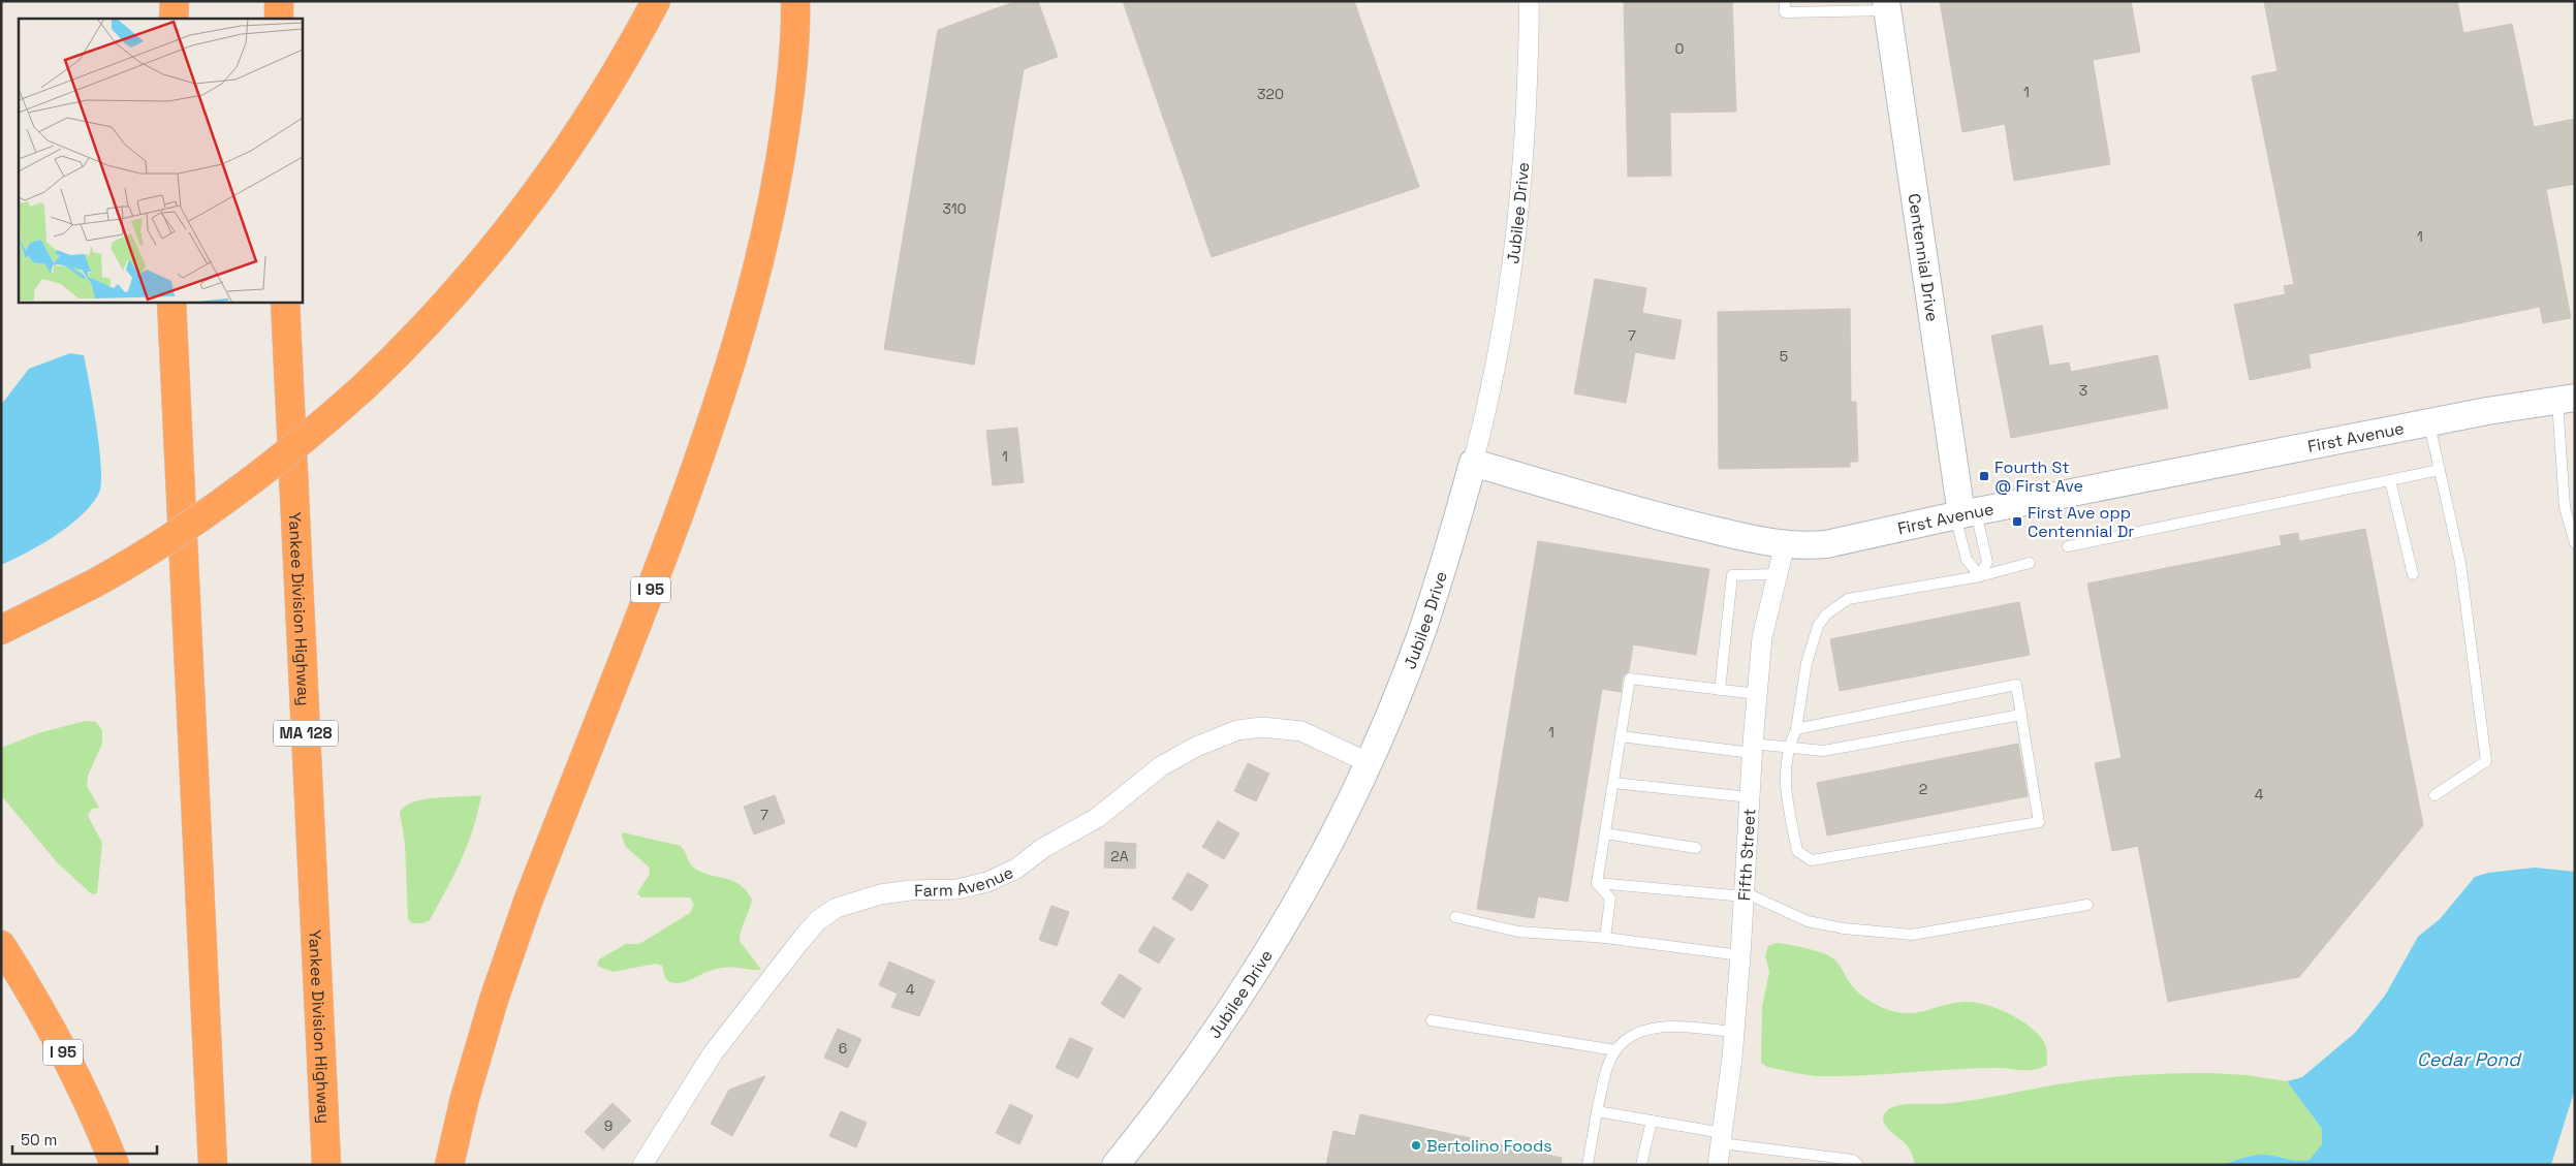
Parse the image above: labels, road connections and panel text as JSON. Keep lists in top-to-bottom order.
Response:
{
  "streets": {
    "highway": ["I 95", "Yankee Division Highway", "MA 128"],
    "street": [
      "Jubilee Drive",
      "Centennial Drive",
      "First Avenue",
      "Fifth Street",
      "Farm Avenue"
    ]
  },
  "crossings": [
    ["Jubilee Drive", "First Avenue"],
    ["Jubilee Drive", "Farm Avenue"],
    ["Centennial Drive", "First Avenue"],
    ["First Avenue", "Fifth Street"]
  ],
  "water": ["Cedar Pond"],
  "places": {
    "transit": ["Fourth St @ First Ave", "First Ave opp Centennial Dr"],
    "other": ["Bertolino Foods"]
  },
  "house_numbers": [
    "0",
    "1",
    "320",
    "310",
    "1",
    "7",
    "5",
    "3",
    "1",
    "1",
    "2",
    "4",
    "7",
    "2A",
    "4",
    "6",
    "9"
  ],
  "scale_bar": "50 m"
}
